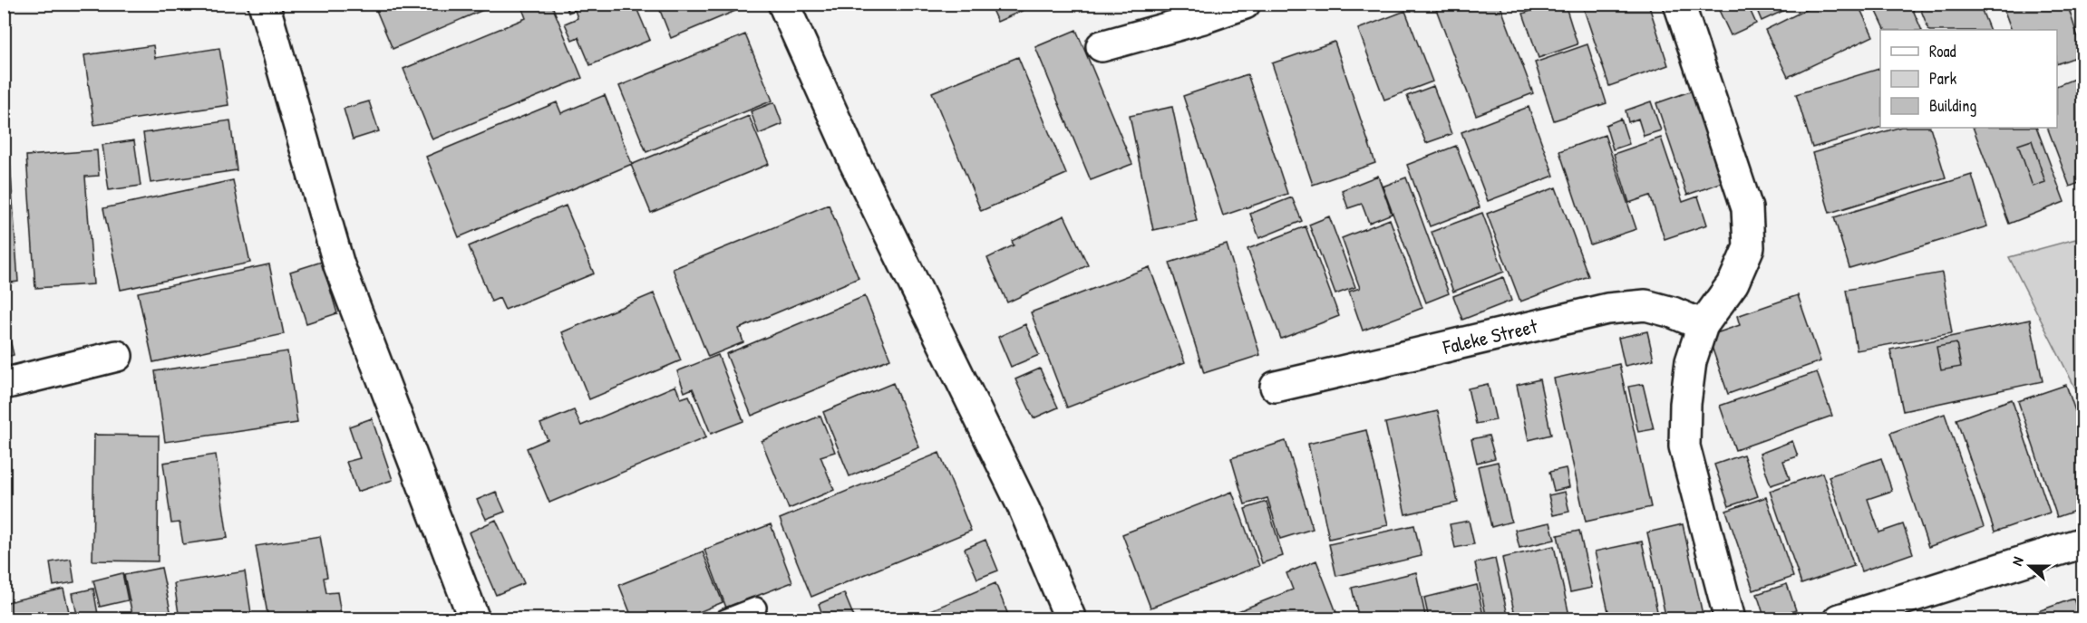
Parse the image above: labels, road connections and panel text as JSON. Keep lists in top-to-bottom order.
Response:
{
  "streets": {
    "street": ["Faleke Street"]
  },
  "legend": ["Road", "Park", "Building"],
  "north": "left"
}
